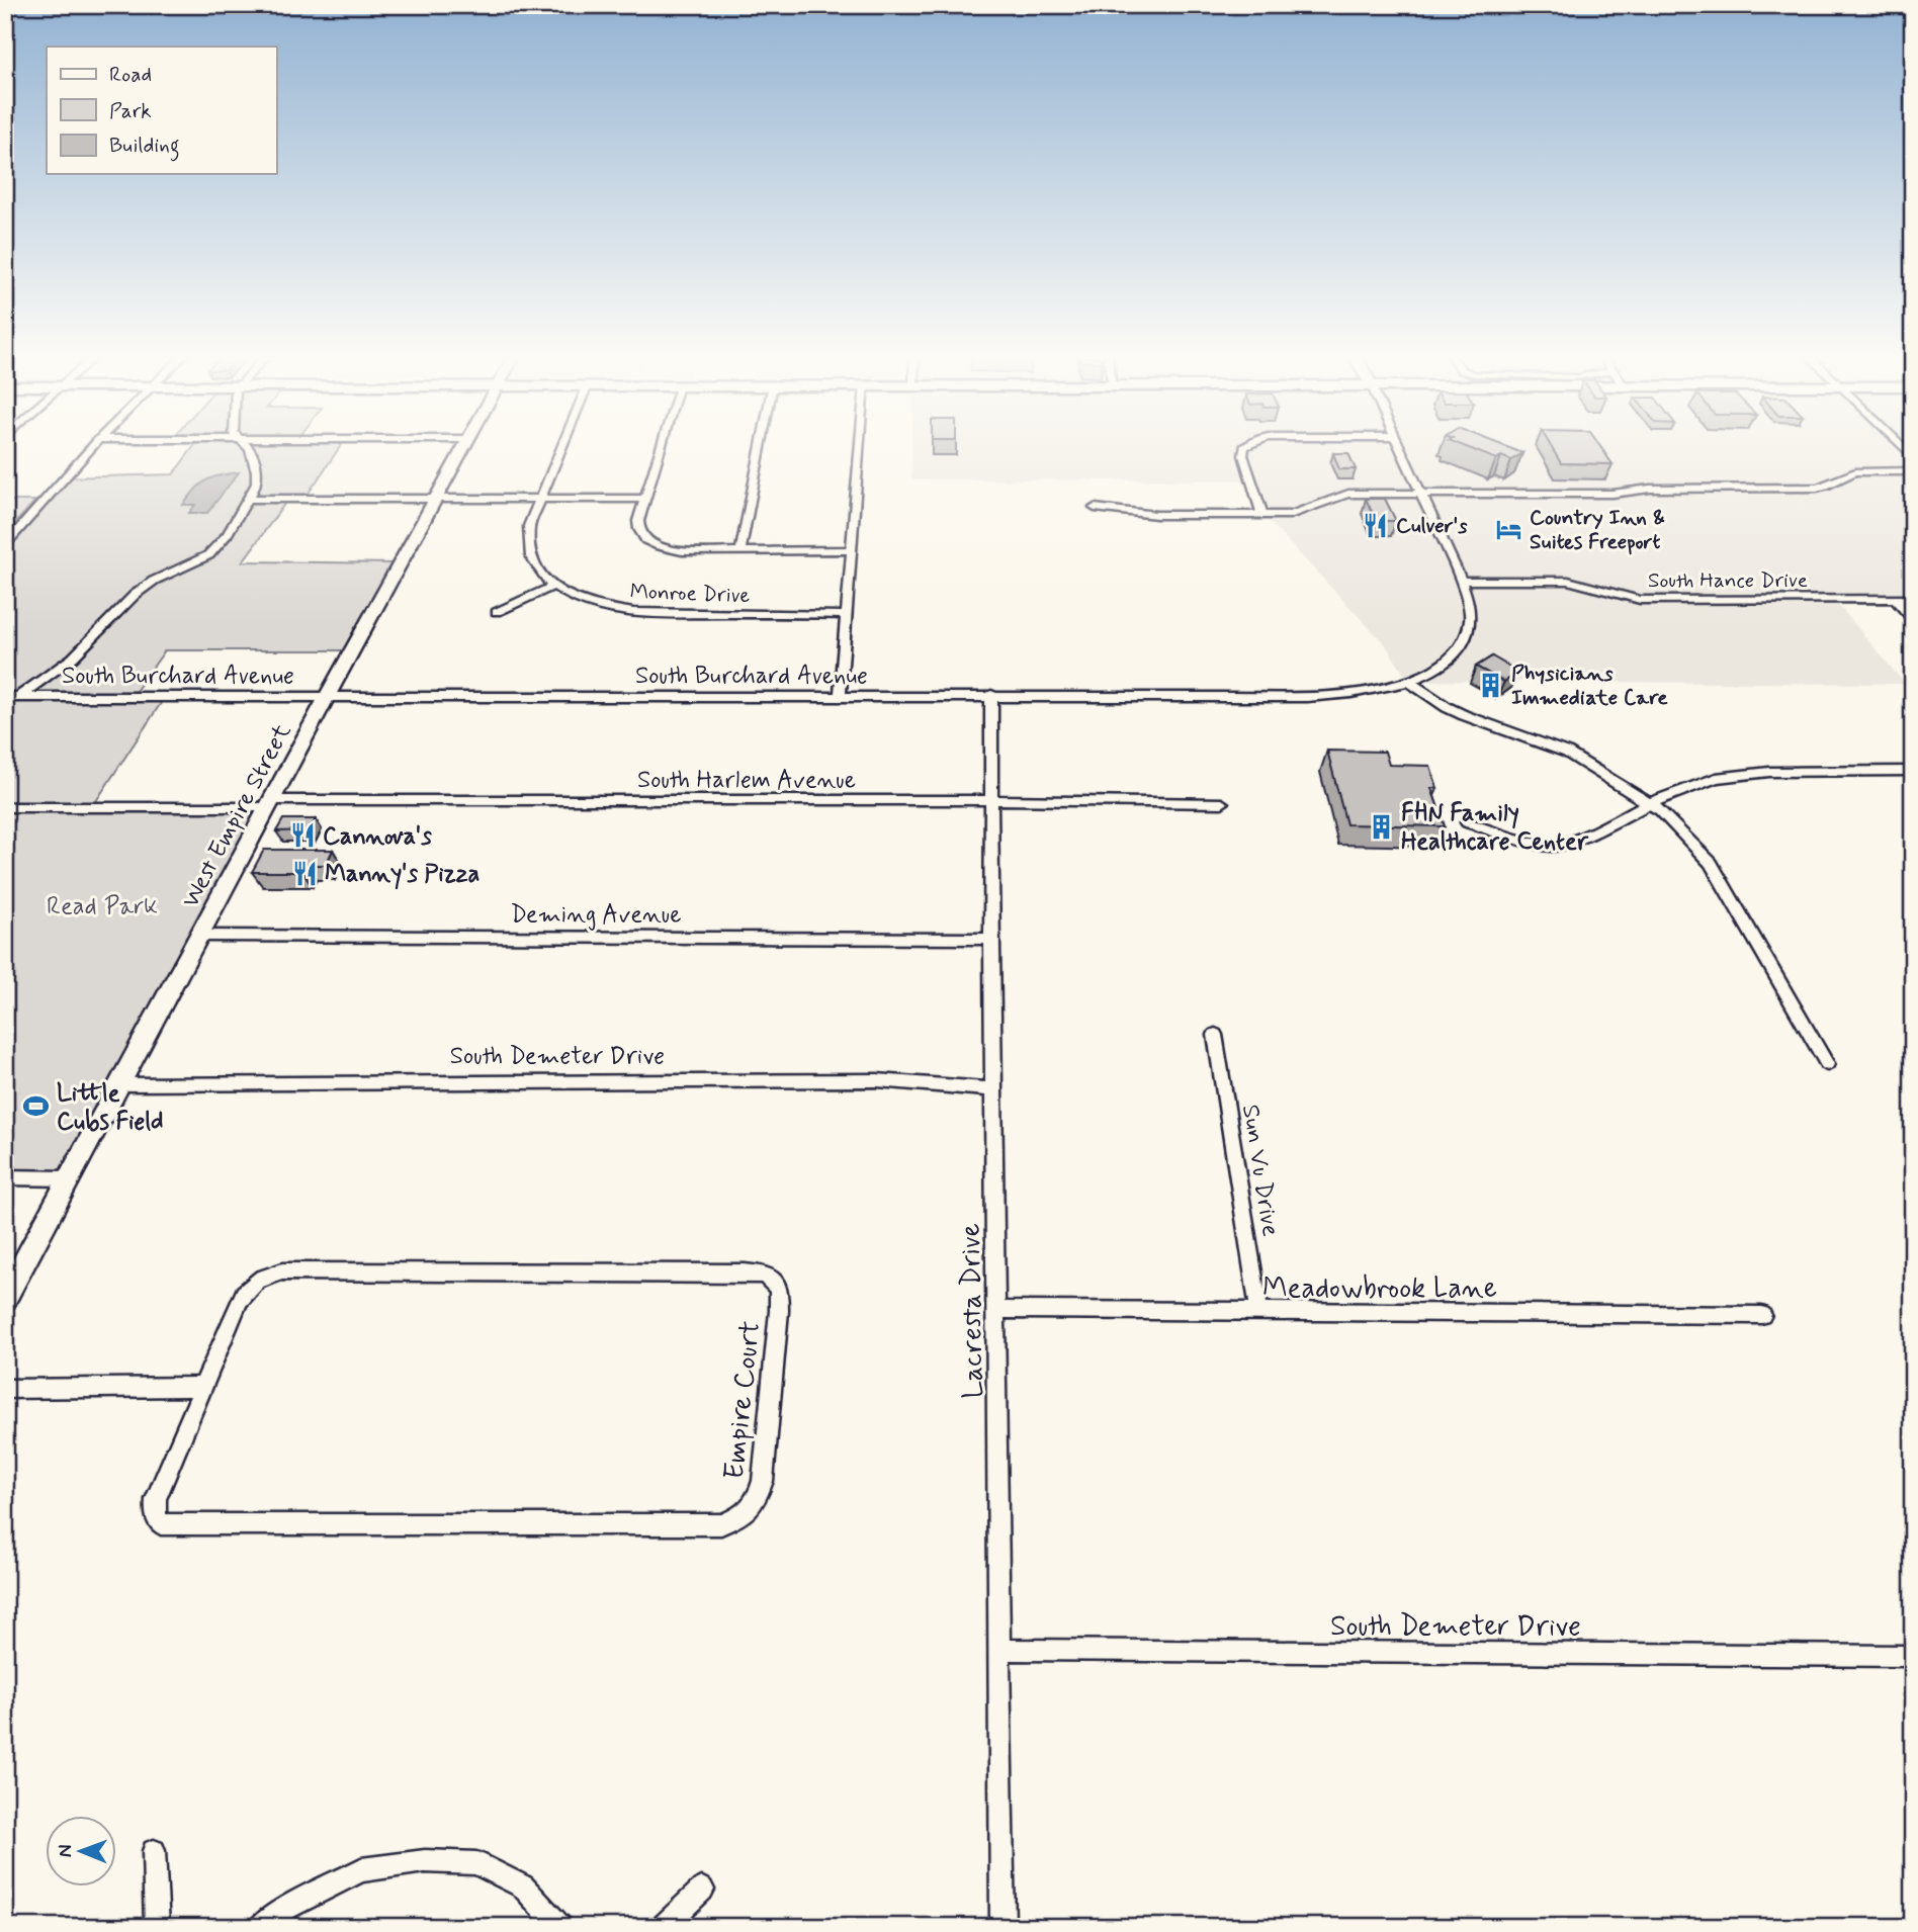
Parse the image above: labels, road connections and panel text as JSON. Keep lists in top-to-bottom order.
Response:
{
  "streets": {
    "main road": ["West Empire Street"],
    "street": [
      "South Hance Drive",
      "Monroe Drive",
      "South Burchard Avenue",
      "South Harlem Avenue",
      "Deming Avenue",
      "South Demeter Drive",
      "Sun Vu Drive",
      "Meadowbrook Lane",
      "Lacresta Drive",
      "Empire Court"
    ]
  },
  "crossings": [
    ["South Hance Drive", "South Burchard Avenue"],
    ["South Burchard Avenue", "West Empire Street"],
    ["South Burchard Avenue", "Lacresta Drive"],
    ["South Harlem Avenue", "West Empire Street"],
    ["South Harlem Avenue", "Lacresta Drive"],
    ["West Empire Street", "Deming Avenue"],
    ["West Empire Street", "South Demeter Drive"],
    ["Deming Avenue", "Lacresta Drive"],
    ["South Demeter Drive", "Lacresta Drive"],
    ["Sun Vu Drive", "Meadowbrook Lane"],
    ["Meadowbrook Lane", "Lacresta Drive"]
  ],
  "parks": ["Read Park"],
  "places": {
    "restaurant": ["Culver's", "Cannova's", "Manny's Pizza"],
    "hotel": ["Country Inn & Suites Freeport"],
    "building": ["Physicians Immediate Care", "FHN Family Healthcare Center"],
    "sports": ["Little Cubs Field"]
  },
  "legend": ["Road", "Park", "Building"],
  "north": "left"
}
